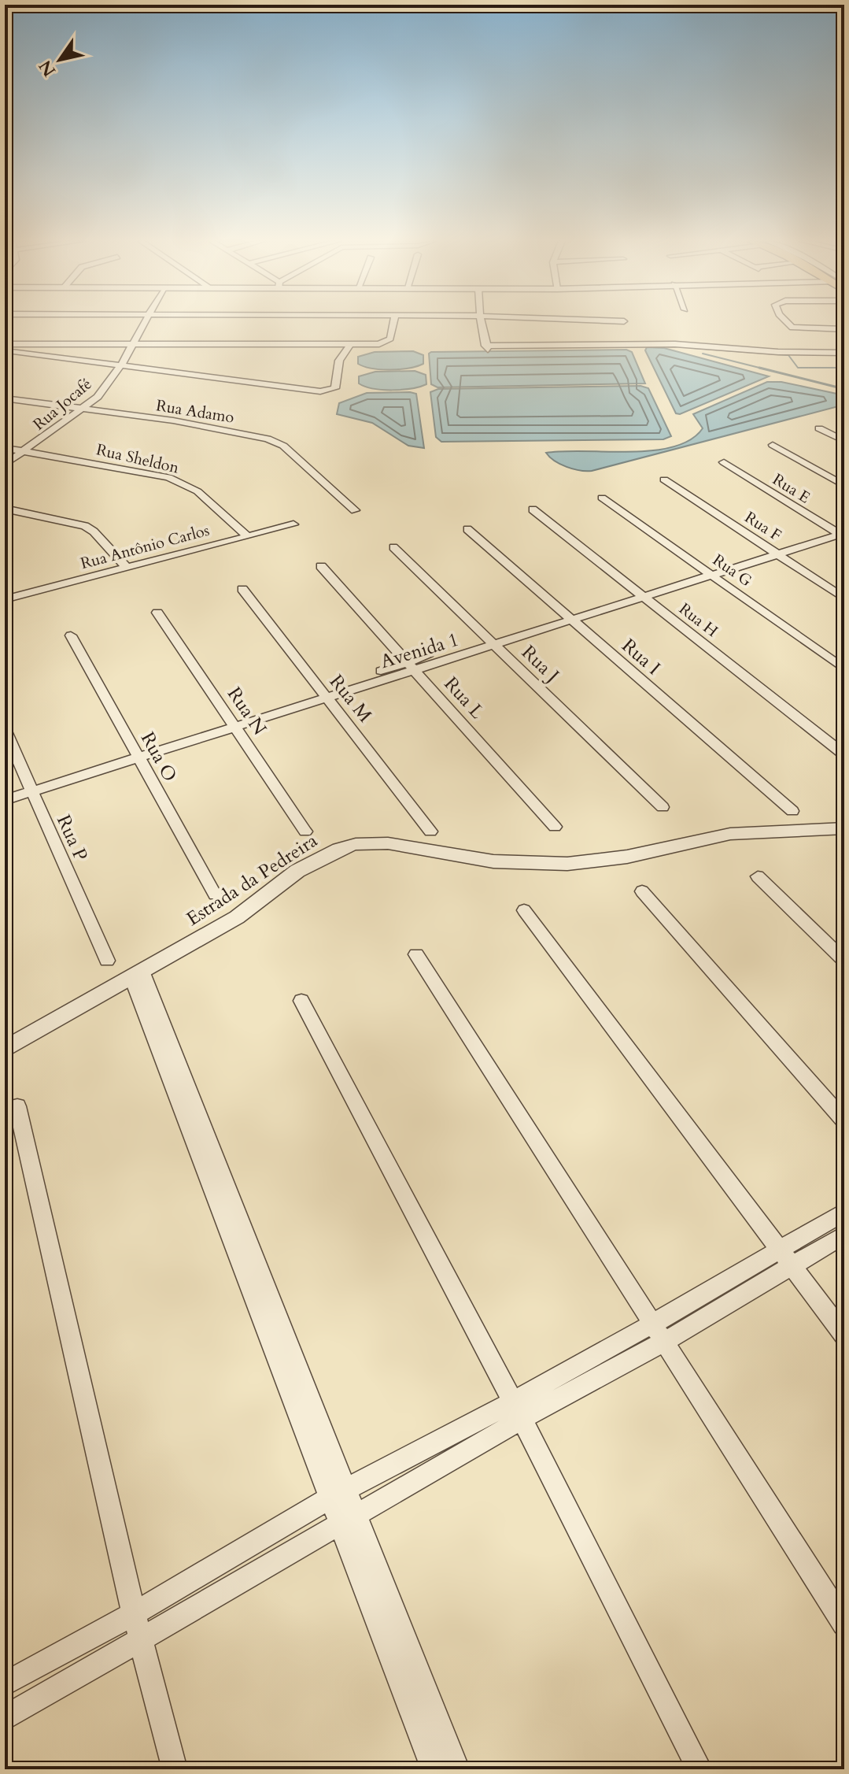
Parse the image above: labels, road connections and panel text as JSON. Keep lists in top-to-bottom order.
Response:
{
  "streets": {
    "street": [
      "Rua Jocafé",
      "Rua Adamo",
      "Rua Sheldon",
      "Rua E",
      "Rua F",
      "Rua Antônio Carlos",
      "Rua G",
      "Rua H",
      "Avenida 1",
      "Rua I",
      "Rua J",
      "Rua L",
      "Rua M",
      "Rua N",
      "Rua O",
      "Rua P",
      "Estrada da Pedreira"
    ]
  },
  "crossings": [
    ["Rua Jocafé", "Rua Adamo"],
    ["Rua Jocafé", "Rua Sheldon"],
    ["Rua Sheldon", "Rua Antônio Carlos"],
    ["Rua E", "Avenida 1"],
    ["Rua F", "Avenida 1"],
    ["Rua G", "Avenida 1"],
    ["Rua H", "Avenida 1"],
    ["Avenida 1", "Rua I"],
    ["Avenida 1", "Rua J"],
    ["Avenida 1", "Rua L"],
    ["Avenida 1", "Rua M"],
    ["Avenida 1", "Rua N"],
    ["Avenida 1", "Rua O"],
    ["Avenida 1", "Rua P"]
  ],
  "north": "bottom left"
}
